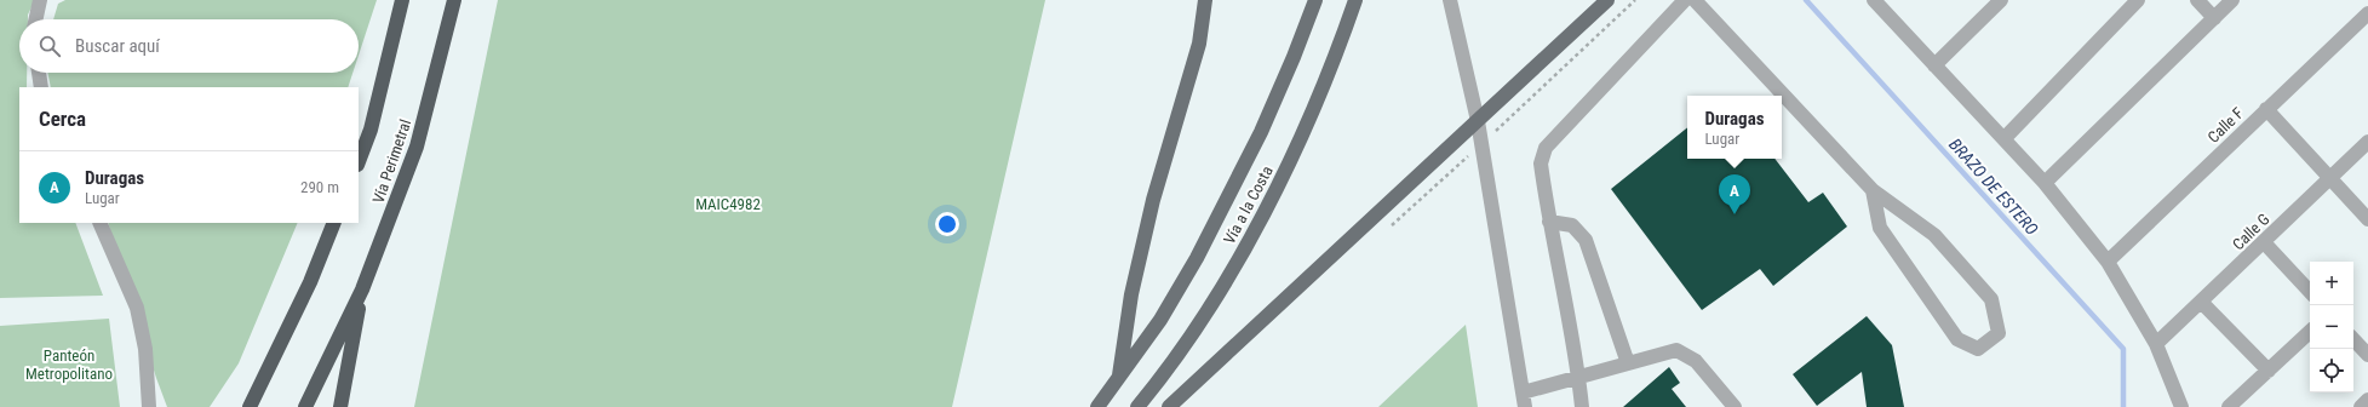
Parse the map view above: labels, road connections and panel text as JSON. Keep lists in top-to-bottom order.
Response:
{
  "streets": {
    "highway": ["Vía Perimetral"],
    "main road": ["Vía a la Costa"],
    "street": ["Calle F", "Calle G"]
  },
  "water": ["BRAZO DE ESTERO"],
  "parks": ["MAIC4982", "Panteón Metropolitano"],
  "page": {
    "search": "Buscar aquí",
    "heading": "Cerca",
    "popup": ["Duragas", "Lugar"],
    "list": [
      {
        "mark": "A",
        "name": "Duragas",
        "note": "Lugar",
        "value": "290 m"
      }
    ],
    "pins": "A",
    "map_buttons": ["+", "−"]
  }
}
